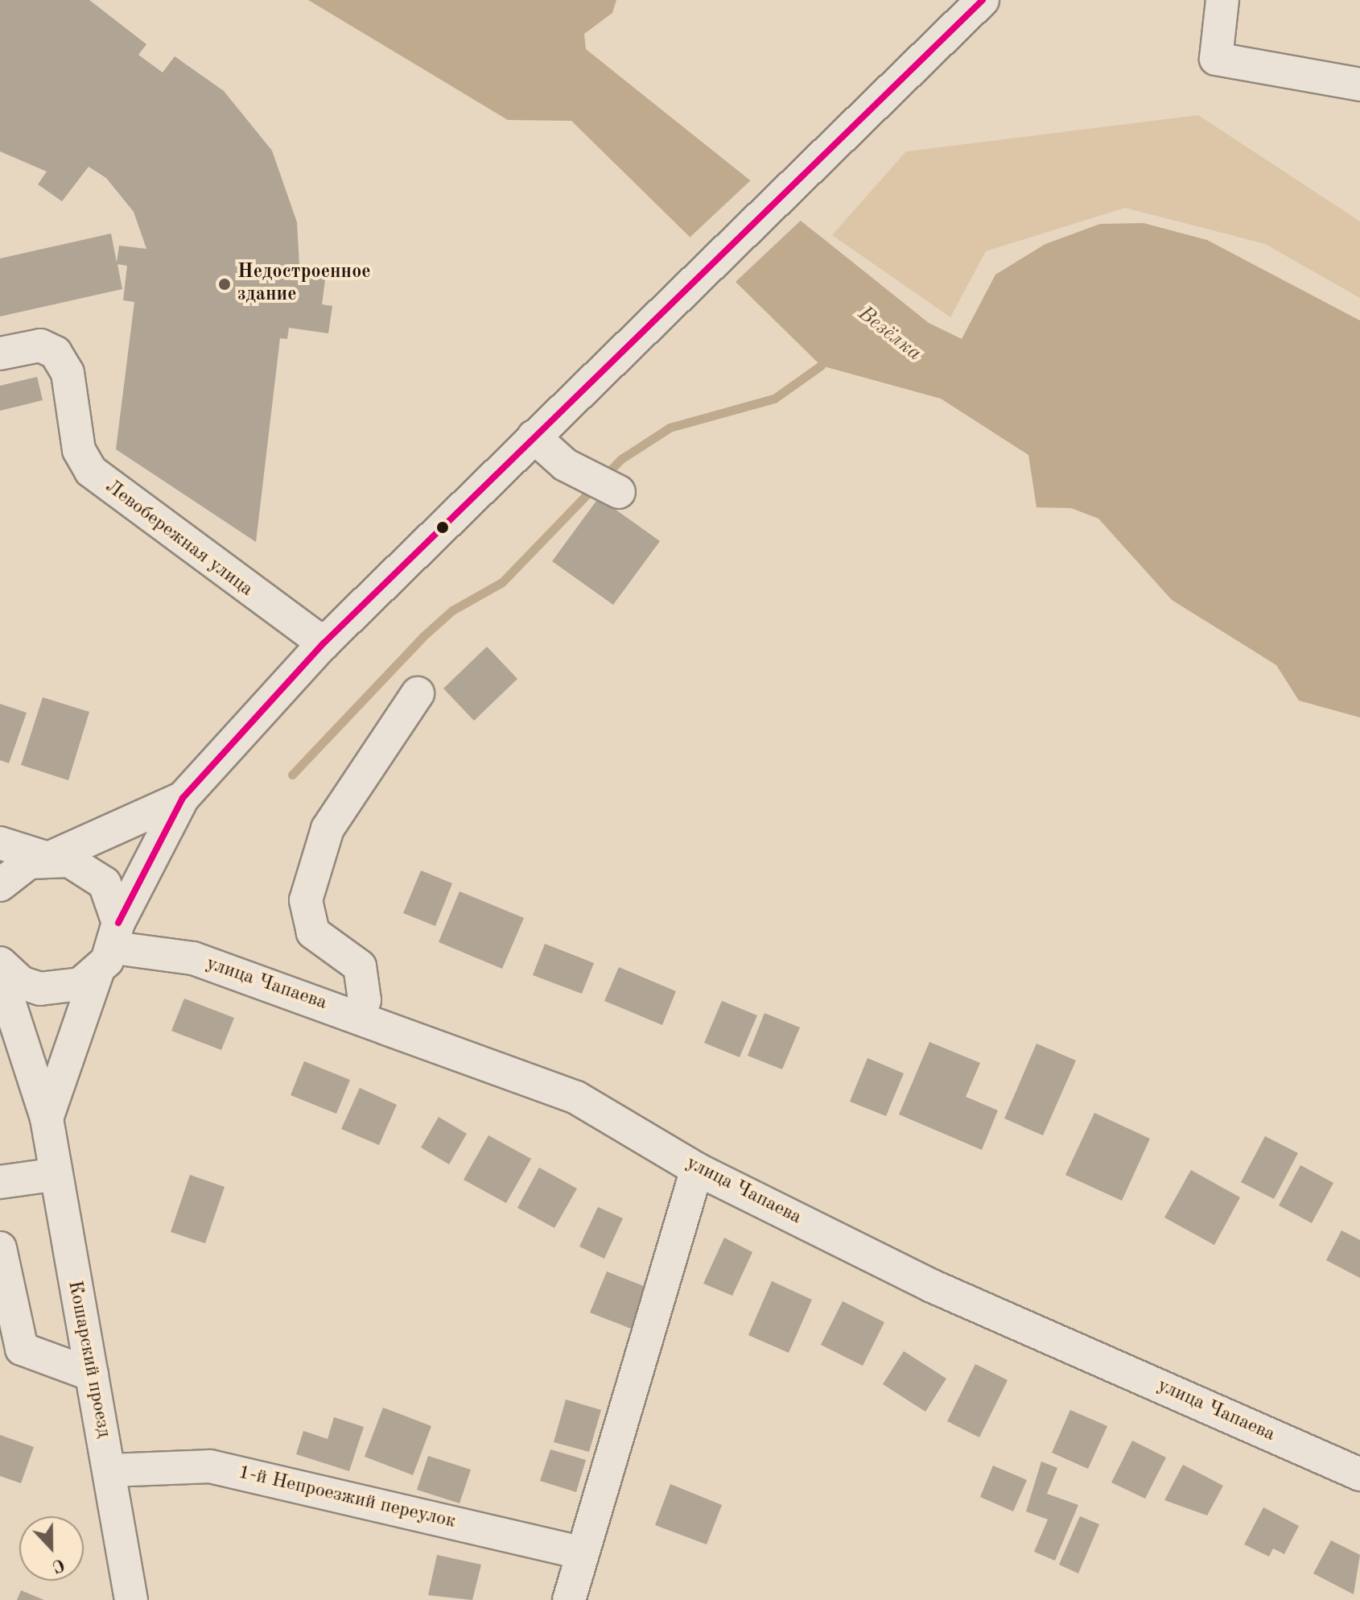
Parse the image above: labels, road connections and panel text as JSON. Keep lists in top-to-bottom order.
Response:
{
  "streets": {
    "street": [
      "Левобережная улица",
      "улица Чапаева",
      "Кошарский проезд",
      "1-й Непроезжий переулок"
    ]
  },
  "crossings": [
    ["Левобережная улица", "Кошарский проезд"],
    ["улица Чапаева", "Кошарский проезд"],
    ["Кошарский проезд", "1-й Непроезжий переулок"]
  ],
  "water": ["Везёлка"],
  "places": ["Недостроенное здание"],
  "north": "bottom"
}
